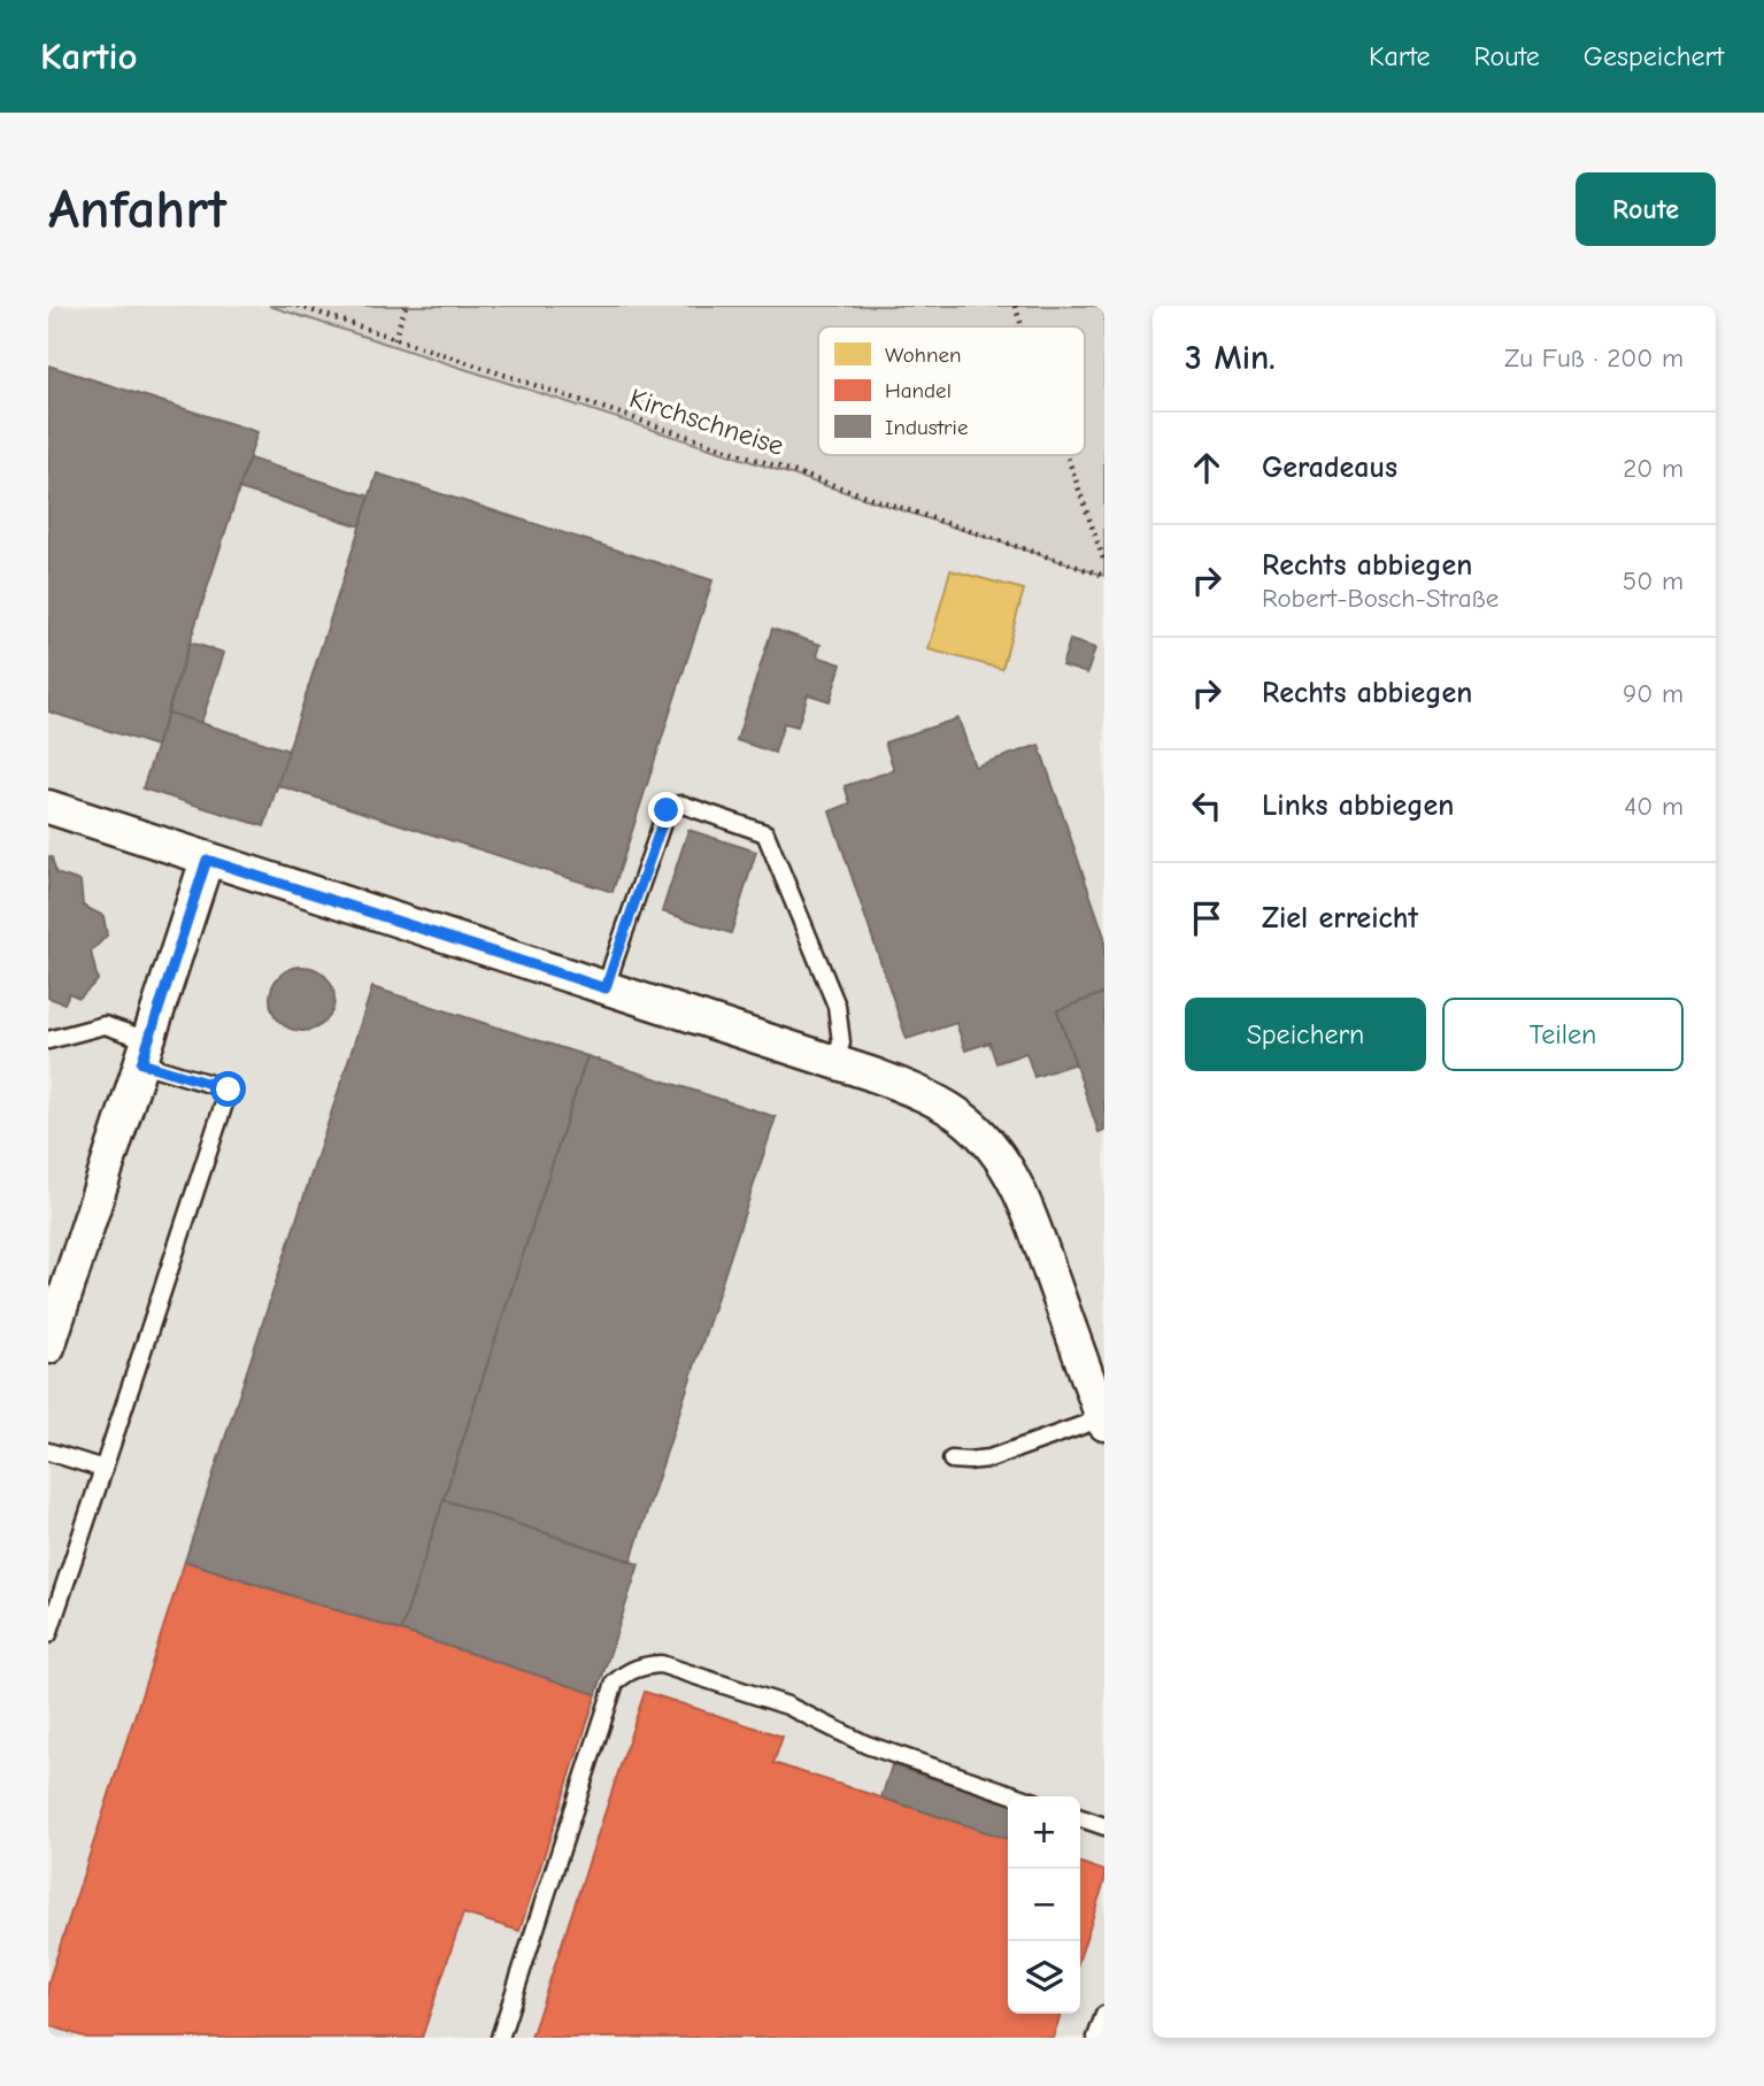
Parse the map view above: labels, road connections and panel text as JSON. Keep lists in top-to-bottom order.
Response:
{
  "streets": {
    "path": ["Kirchschneise"]
  },
  "legend": ["Wohnen", "Handel", "Industrie"],
  "page": {
    "header": "Kartio",
    "nav": ["Karte", "Route", "Gespeichert"],
    "buttons": [
      "Route",
      ["Speichern", "Teilen"]
    ],
    "title": "Anfahrt",
    "heading": ["3 Min.", "Zu Fuß · 200 m"],
    "list": [
      ["Geradeaus", "20 m"],
      ["Rechts abbiegen", "Robert-Bosch-Straße", "50 m"],
      ["Rechts abbiegen", "90 m"],
      ["Links abbiegen", "40 m"],
      "Ziel erreicht"
    ],
    "map_buttons": ["+", "−"]
  }
}
